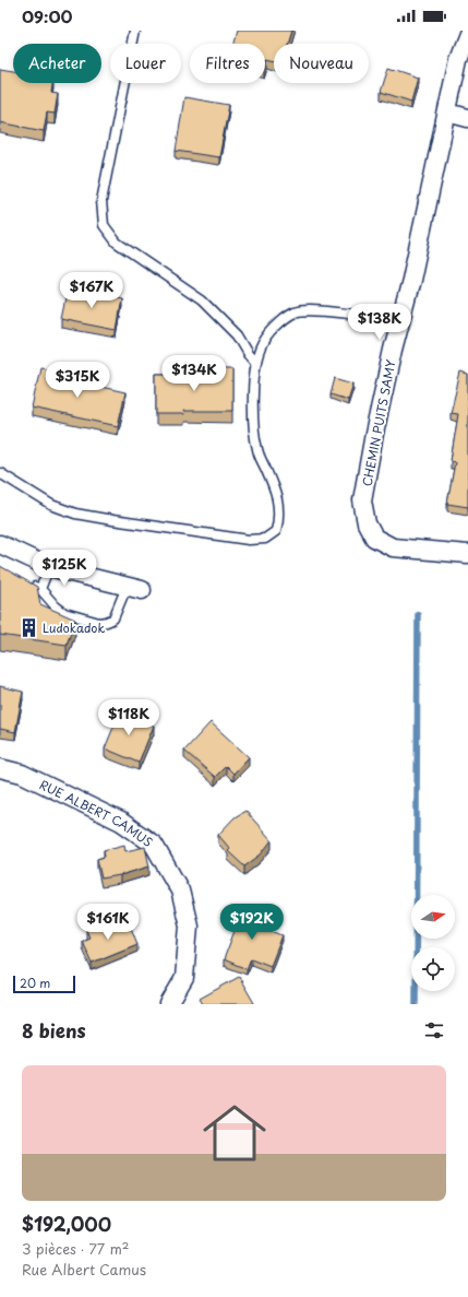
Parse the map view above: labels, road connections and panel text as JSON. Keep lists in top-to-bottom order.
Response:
{
  "streets": {
    "street": ["CHEMIN PUITS SAMY", "RUE ALBERT CAMUS"]
  },
  "places": {
    "building": ["Ludokadok"]
  },
  "scale_bar": "20 m",
  "north": "right",
  "page": {
    "status": "09:00",
    "chip": [
      "Acheter",
      "Louer",
      "Filtres",
      "Nouveau"
    ],
    "price": [
      "$167K",
      "$138K",
      "$134K",
      "$315K",
      "$125K",
      "$118K",
      "$161K",
      "$192K"
    ],
    "scale": "20 m",
    "heading": "8 biens",
    "list": [
      {
        "name": "$192,000",
        "note": "3 pièces · 77 m² · Rue Albert Camus"
      }
    ]
  }
}
